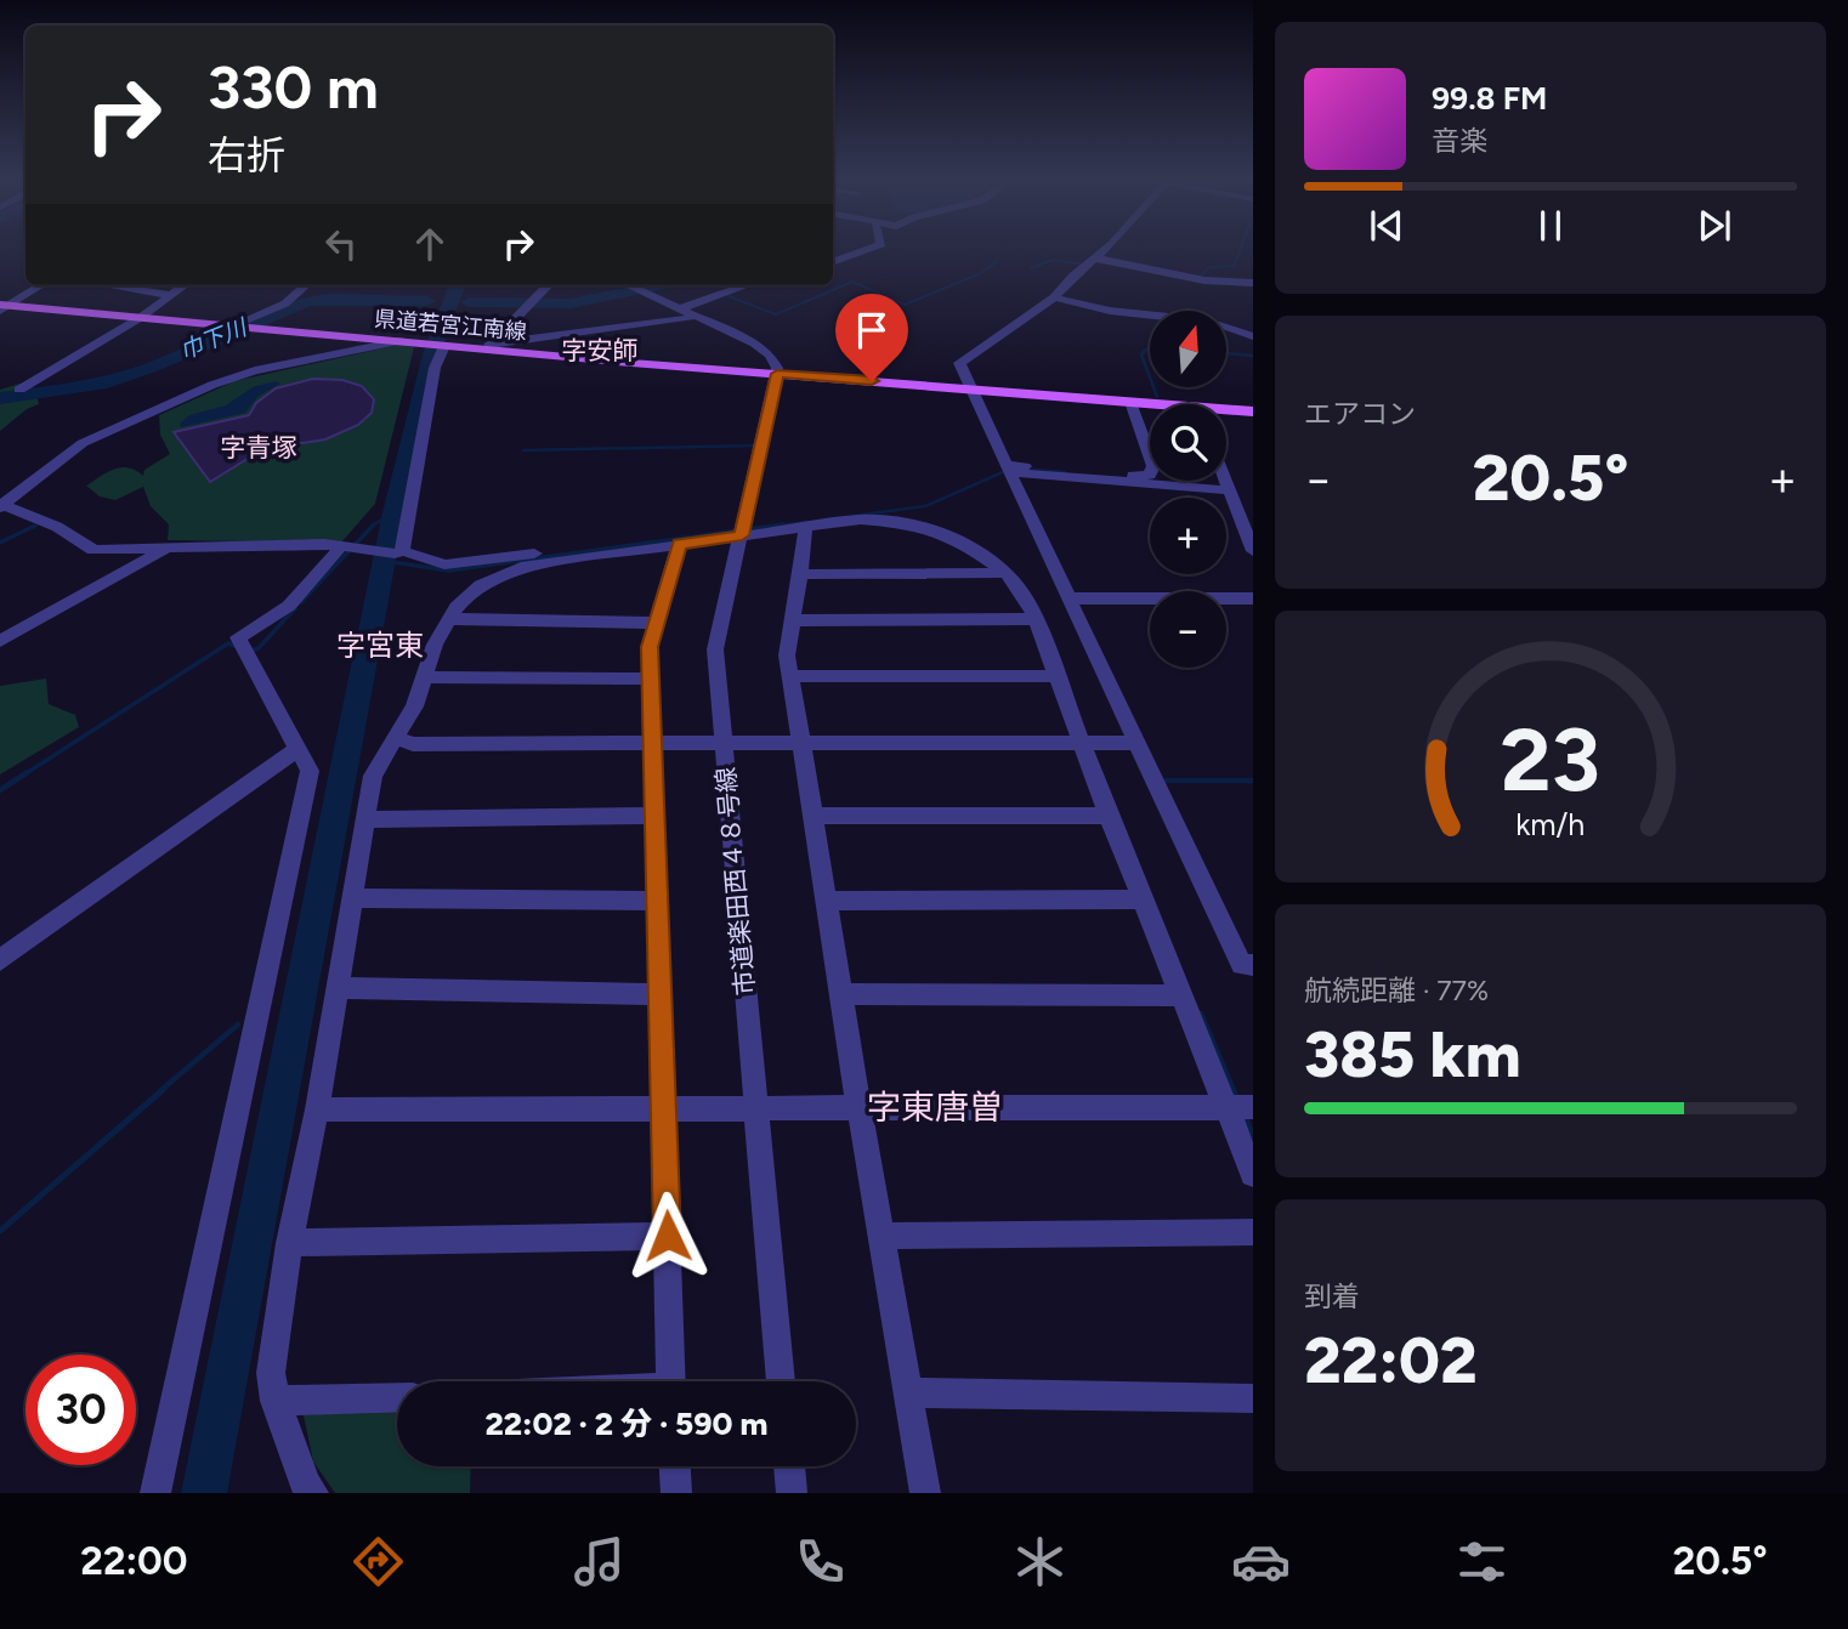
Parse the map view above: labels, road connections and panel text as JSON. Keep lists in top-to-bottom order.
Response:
{
  "streets": {
    "main road": ["県道若宮江南線"],
    "street": ["市道楽田西４８号線"]
  },
  "crossings": [
    ["県道若宮江南線", "市道楽田西４８号線"]
  ],
  "districts": [
    "字安師",
    "字青塚",
    "字宮東",
    "字東唐曽"
  ],
  "water": ["巾下川"],
  "north": "top",
  "page": {
    "turn": ["330 m", "右折"],
    "song": ["99.8 FM", "音楽"],
    "map_buttons": ["+", "−"],
    "tile": [
      "エアコン",
      ["航続距離 · 77%", "385 km"],
      ["到着", "22:02"]
    ],
    "heat": ["−", "20.5°", "+"],
    "limit": "30",
    "trip": "22:02 · 2 分 · 590 m",
    "tabs": ["22:00", "20.5°"],
    "gauge": ["23", "km/h"]
  }
}
